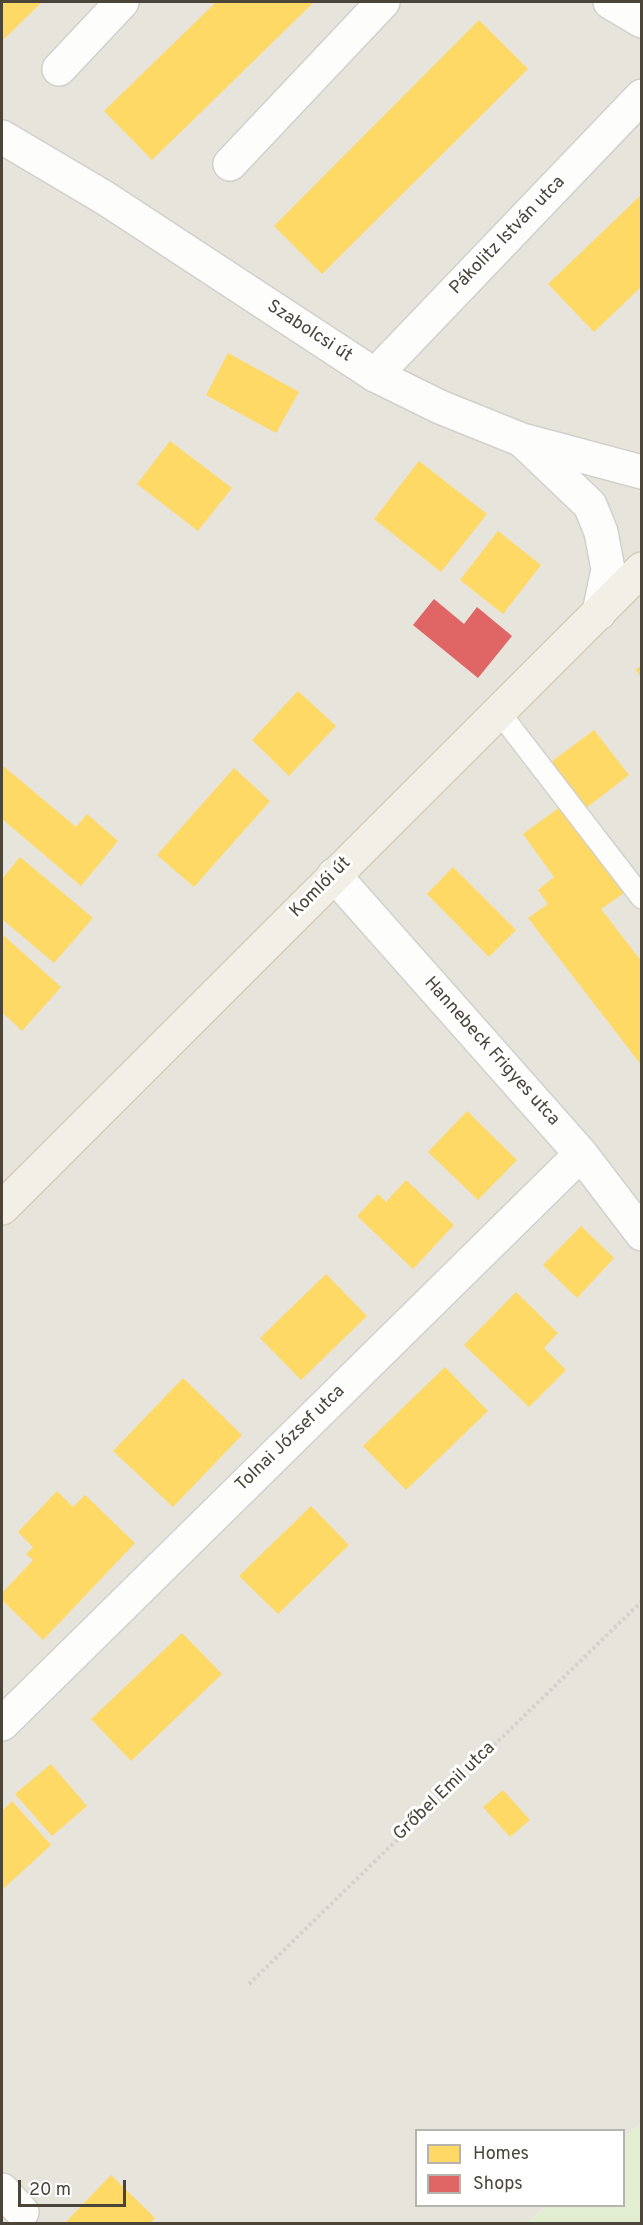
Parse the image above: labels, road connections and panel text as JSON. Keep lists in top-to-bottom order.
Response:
{
  "streets": {
    "main road": ["Komlói út"],
    "street": [
      "Pákolitz István utca",
      "Szabolcsi út",
      "Hannebeck Frigyes utca",
      "Tolnai József utca"
    ],
    "path": ["Grőbel Emil utca"]
  },
  "crossings": [
    ["Pákolitz István utca", "Szabolcsi út"],
    ["Komlói út", "Hannebeck Frigyes utca"],
    ["Hannebeck Frigyes utca", "Tolnai József utca"]
  ],
  "legend": ["Homes", "Shops"],
  "scale_bar": "20 m"
}
